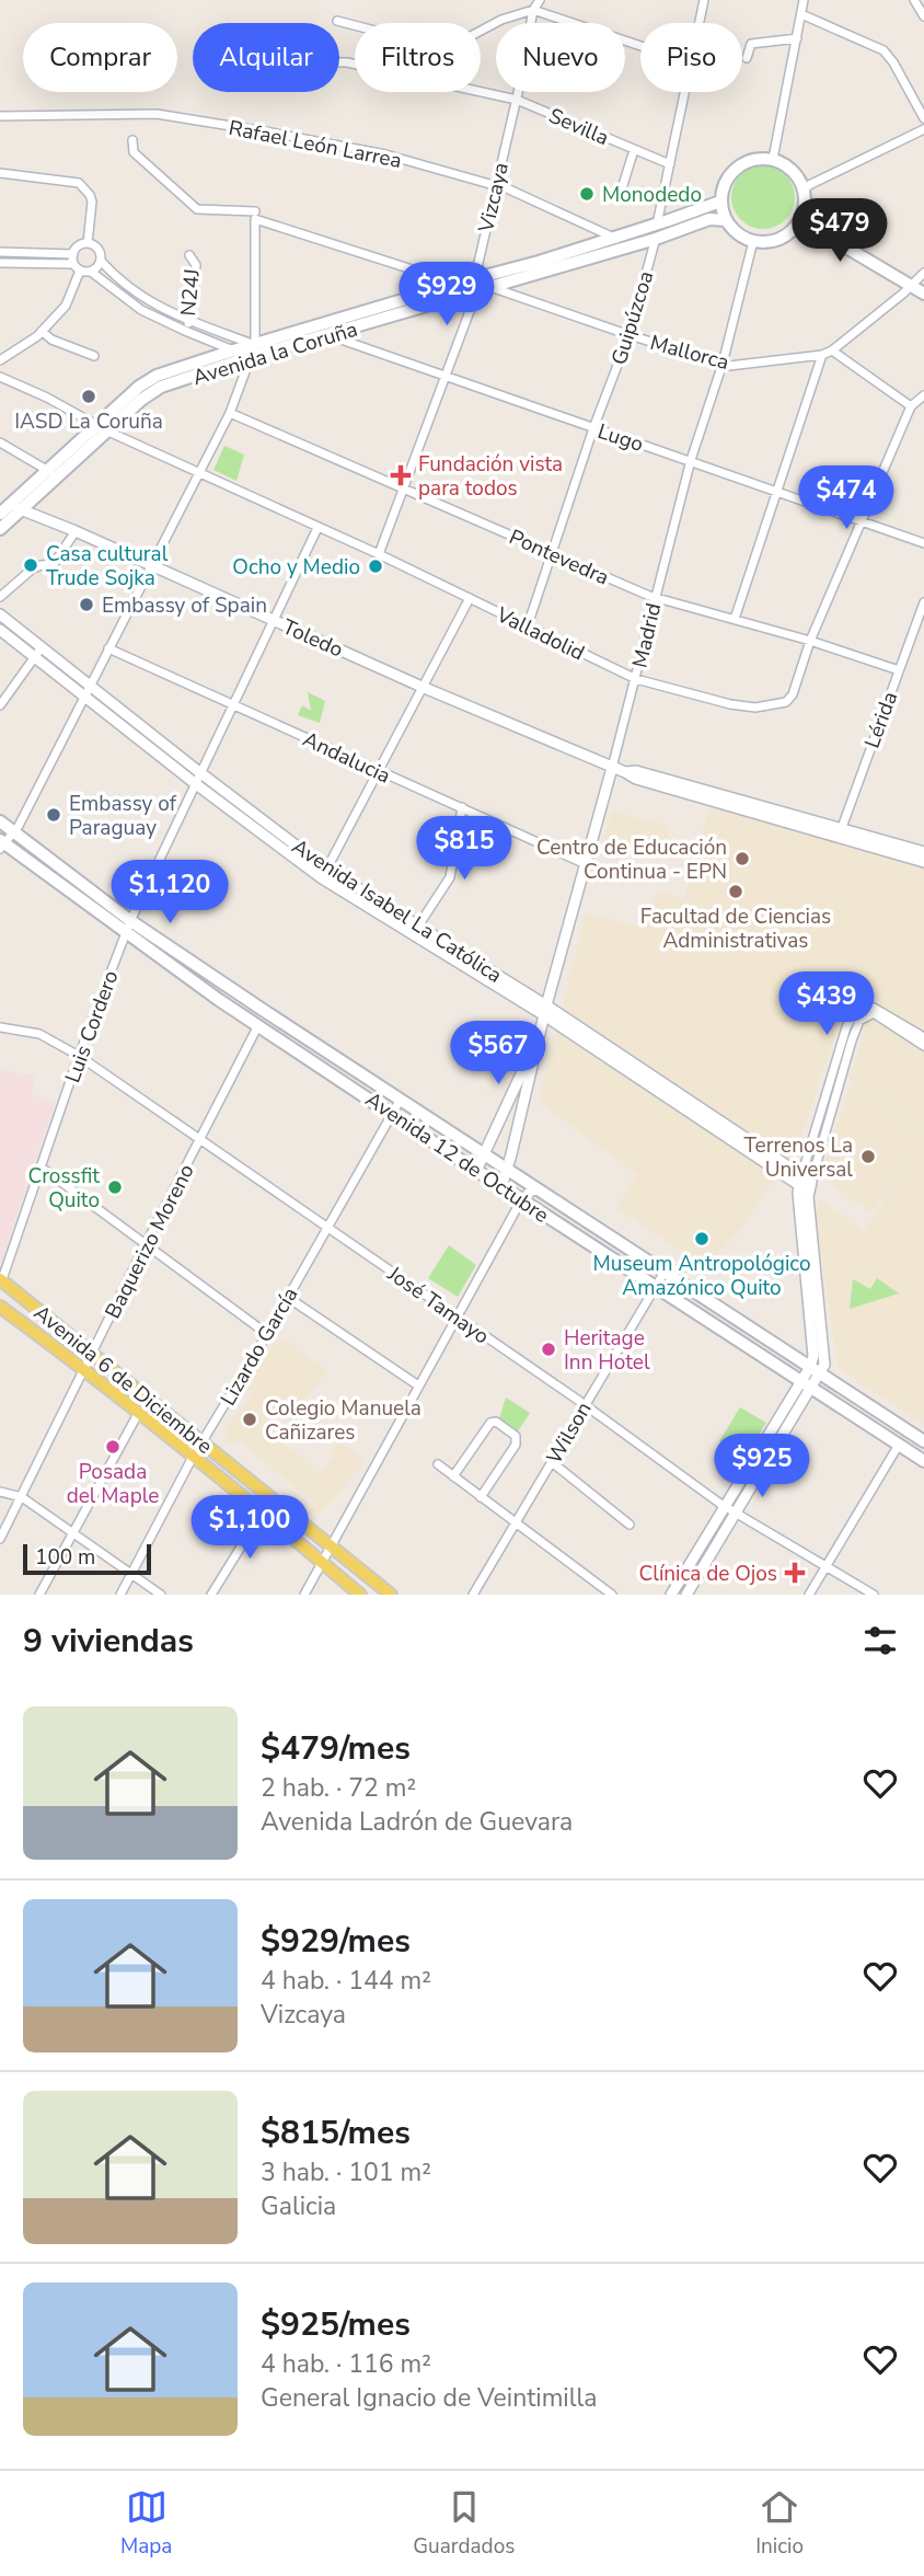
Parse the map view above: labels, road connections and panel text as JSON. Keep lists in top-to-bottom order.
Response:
{
  "streets": {
    "main road": ["Avenida la Coruña", "Avenida 12 de Octubre", "Avenida 6 de Diciembre"],
    "street": [
      "Sevilla",
      "Rafael León Larrea",
      "Vizcaya",
      "N24J",
      "Guipúzcoa",
      "Mallorca",
      "Lugo",
      "Pontevedra",
      "Valladolid",
      "Madrid",
      "Toledo",
      "Lérida",
      "Andalucia",
      "Avenida Isabel La Católica",
      "Luis Cordero",
      "Baquerizo Moreno",
      "José Tamayo",
      "Lizardo García",
      "Wilson"
    ]
  },
  "crossings": [
    ["Sevilla", "Vizcaya"],
    ["Sevilla", "Guipúzcoa"],
    ["Rafael León Larrea", "Vizcaya"],
    ["Rafael León Larrea", "Avenida la Coruña"],
    ["Vizcaya", "Avenida la Coruña"],
    ["Vizcaya", "Lugo"],
    ["Vizcaya", "Pontevedra"],
    ["Vizcaya", "Valladolid"],
    ["Guipúzcoa", "Mallorca"],
    ["Guipúzcoa", "Avenida la Coruña"],
    ["Guipúzcoa", "Lugo"],
    ["Guipúzcoa", "Pontevedra"],
    ["Guipúzcoa", "Valladolid"],
    ["Mallorca", "Avenida la Coruña"],
    ["Mallorca", "Madrid"],
    ["Avenida la Coruña", "Lugo"],
    ["Avenida la Coruña", "Valladolid"],
    ["Avenida la Coruña", "Madrid"],
    ["Avenida la Coruña", "Toledo"],
    ["Lugo", "Valladolid"],
    ["Lugo", "Madrid"],
    ["Pontevedra", "Valladolid"],
    ["Pontevedra", "Madrid"],
    ["Pontevedra", "Lérida"],
    ["Valladolid", "Madrid"],
    ["Valladolid", "Luis Cordero"],
    ["Madrid", "Toledo"],
    ["Madrid", "Andalucia"],
    ["Madrid", "Avenida Isabel La Católica"],
    ["Madrid", "Avenida 12 de Octubre"],
    ["Toledo", "Lérida"],
    ["Toledo", "Luis Cordero"],
    ["Andalucia", "Luis Cordero"],
    ["Avenida Isabel La Católica", "Luis Cordero"],
    ["Luis Cordero", "Avenida 12 de Octubre"],
    ["Luis Cordero", "José Tamayo"],
    ["Luis Cordero", "Avenida 6 de Diciembre"],
    ["Avenida 12 de Octubre", "Baquerizo Moreno"],
    ["Avenida 12 de Octubre", "Lizardo García"],
    ["Avenida 12 de Octubre", "Wilson"],
    ["Baquerizo Moreno", "José Tamayo"],
    ["Baquerizo Moreno", "Avenida 6 de Diciembre"],
    ["José Tamayo", "Lizardo García"],
    ["José Tamayo", "Wilson"],
    ["Lizardo García", "Avenida 6 de Diciembre"]
  ],
  "places": {
    "other": [
      "Monodedo",
      "IASD La Coruña",
      "Casa cultural Trude Sojka",
      "Ocho y Medio",
      "Embassy of Spain",
      "Embassy of Paraguay",
      "Centro de Educación Continua - EPN",
      "Facultad de Ciencias Administrativas",
      "Terrenos La Universal",
      "Crossfit Quito",
      "Museum Antropológico Amazónico Quito",
      "Heritage Inn Hotel",
      "Colegio Manuela Cañizares",
      "Posada del Maple"
    ],
    "health": ["Fundación vista para todos", "Clínica de Ojos"]
  },
  "scale_bar": "100 m",
  "page": {
    "chip": [
      "Comprar",
      "Alquilar",
      "Filtros",
      "Nuevo",
      "Piso"
    ],
    "price": [
      "$479",
      "$929",
      "$474",
      "$815",
      "$1,120",
      "$439",
      "$567",
      "$925",
      "$1,100"
    ],
    "scale": "100 m",
    "heading": "9 viviendas",
    "list": [
      {
        "name": "$479/mes",
        "note": "2 hab. · 72 m² · Avenida Ladrón de Guevara"
      },
      {
        "name": "$929/mes",
        "note": "4 hab. · 144 m² · Vizcaya"
      },
      {
        "name": "$815/mes",
        "note": "3 hab. · 101 m² · Galicia"
      },
      {
        "name": "$925/mes",
        "note": "4 hab. · 116 m² · General Ignacio de Veintimilla"
      }
    ],
    "tabs": ["Mapa", "Guardados", "Inicio"]
  }
}
